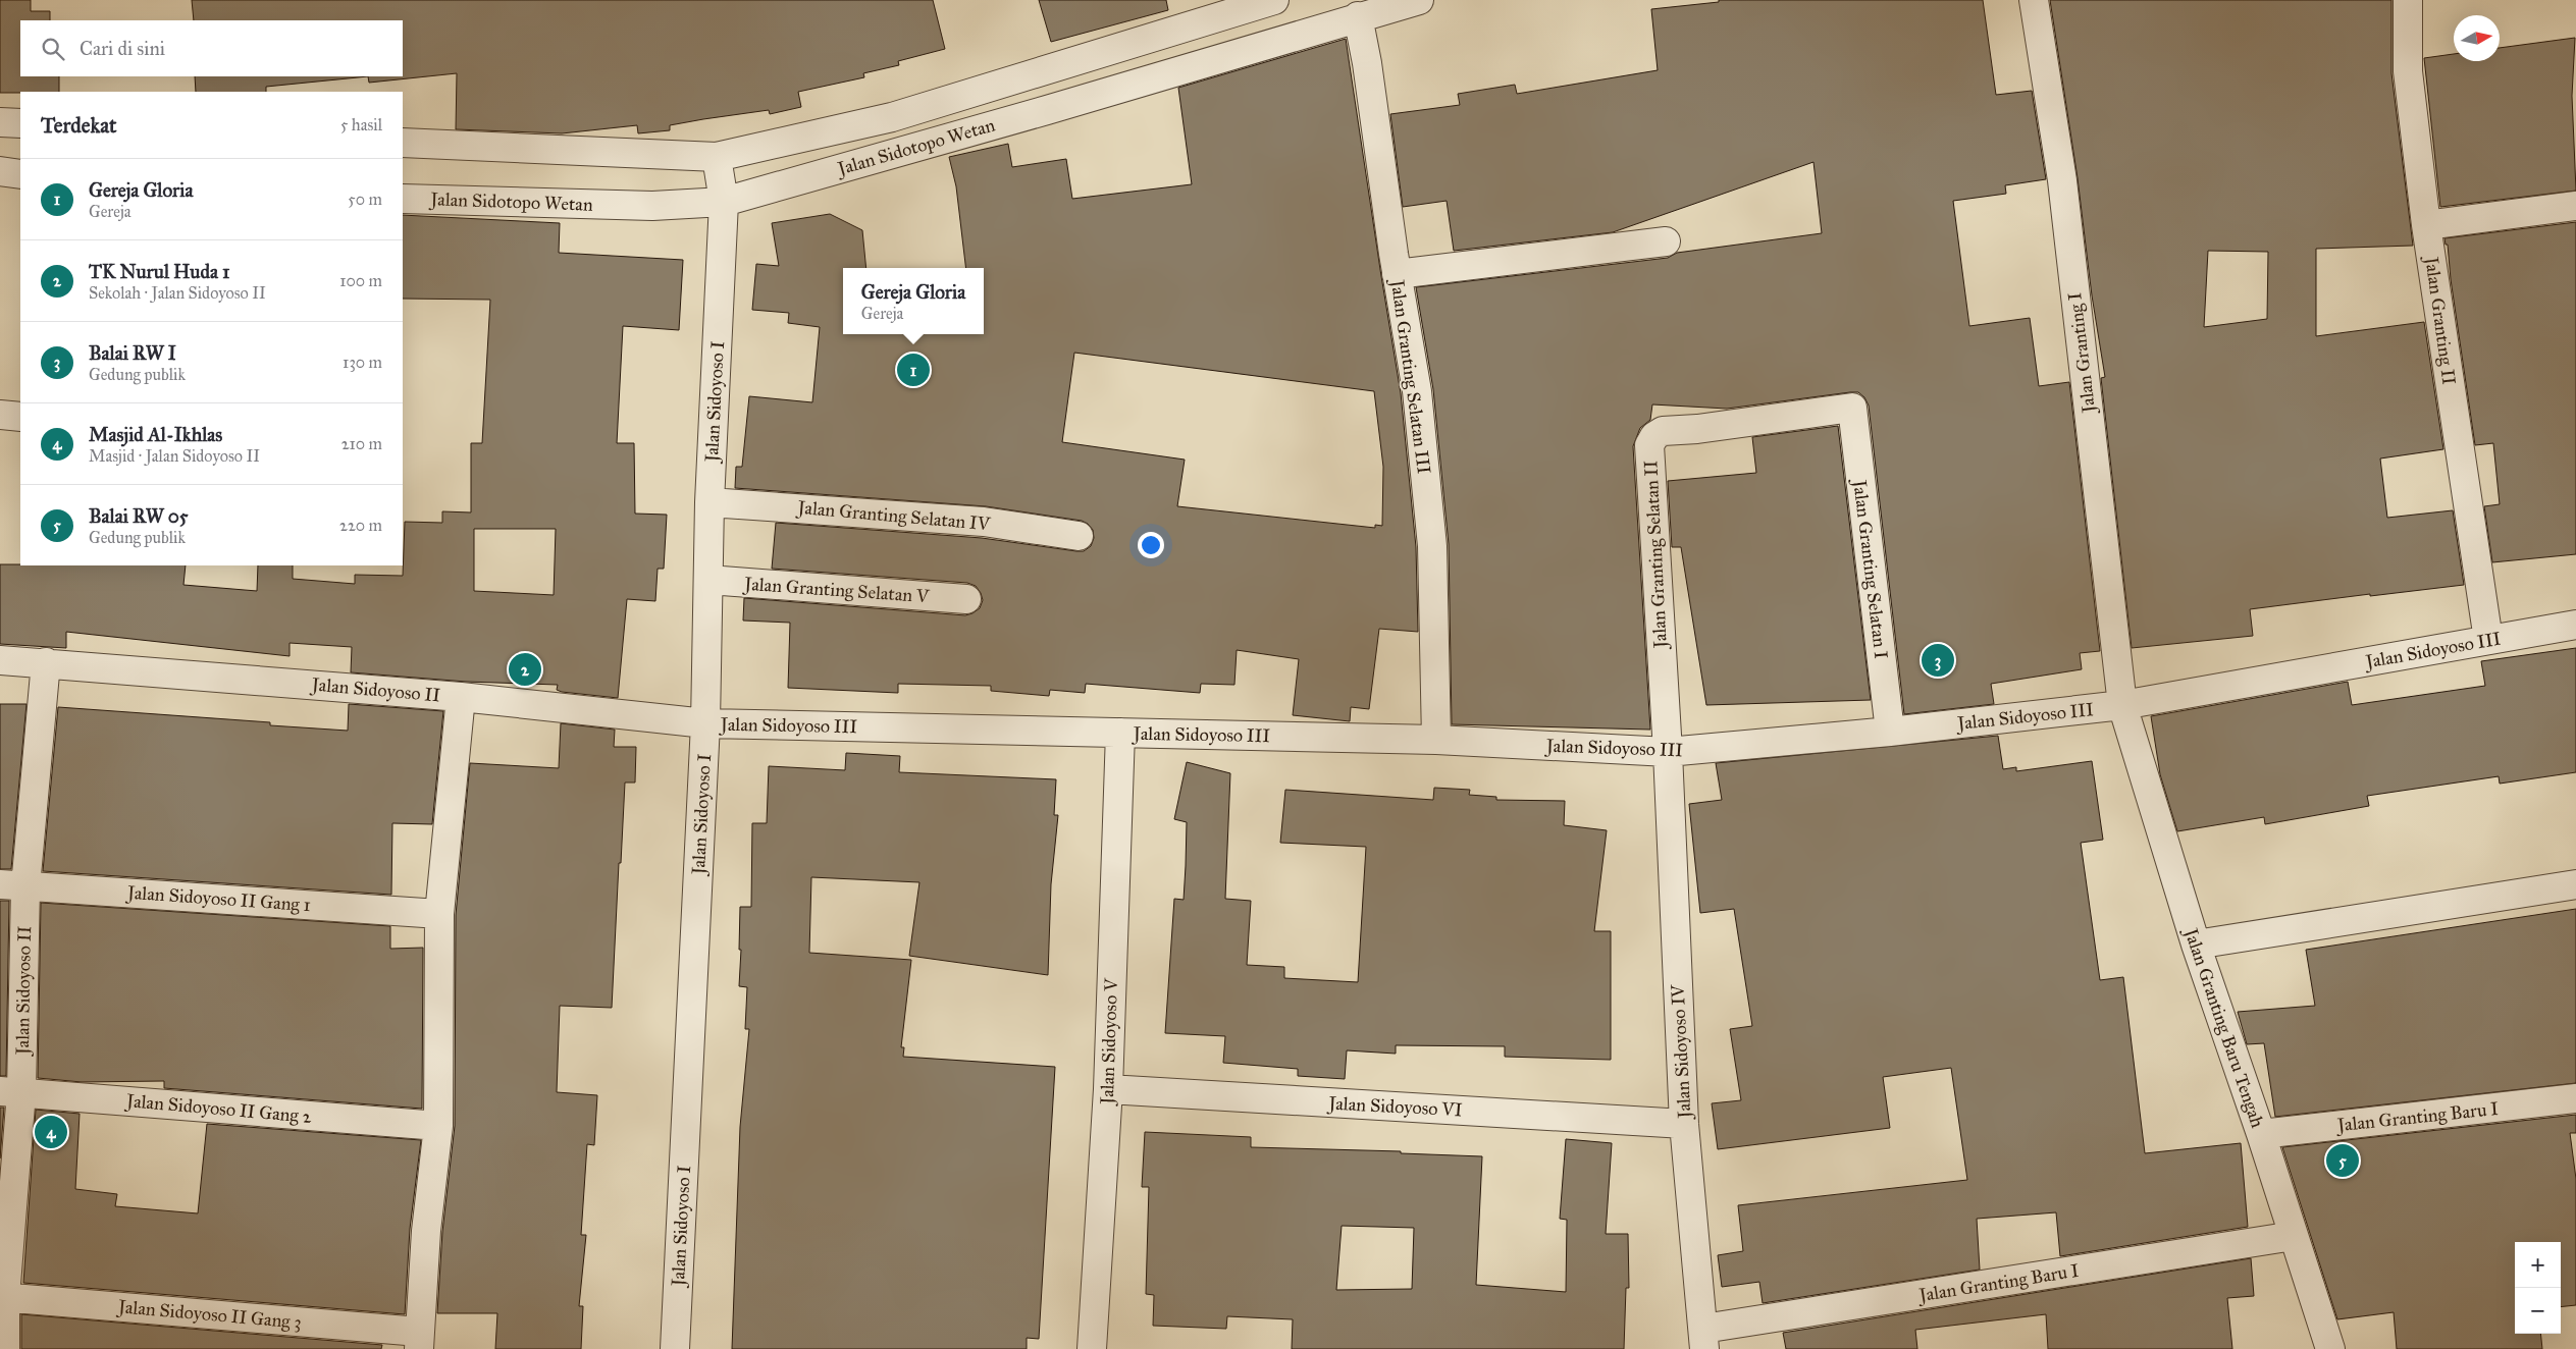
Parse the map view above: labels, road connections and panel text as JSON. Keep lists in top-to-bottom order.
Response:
{
  "streets": {
    "street": [
      "Jalan Sidotopo Wetan",
      "Jalan Granting II",
      "Jalan Granting I",
      "Jalan Granting Selatan III",
      "Jalan Sidoyoso I",
      "Jalan Granting Selatan IV",
      "Jalan Granting Selatan II",
      "Jalan Granting Selatan I",
      "Jalan Granting Selatan V",
      "Jalan Sidoyoso III",
      "Jalan Sidoyoso II",
      "Jalan Sidoyoso II Gang 1",
      "Jalan Granting Baru Tengah",
      "Jalan Sidoyoso V",
      "Jalan Sidoyoso IV",
      "Jalan Sidoyoso VI",
      "Jalan Sidoyoso II Gang 2",
      "Jalan Granting Baru I",
      "Jalan Sidoyoso II Gang 3"
    ]
  },
  "crossings": [
    ["Jalan Sidotopo Wetan", "Jalan Granting Selatan III"],
    ["Jalan Sidotopo Wetan", "Jalan Sidoyoso I"],
    ["Jalan Granting II", "Jalan Sidoyoso III"],
    ["Jalan Granting I", "Jalan Sidoyoso III"],
    ["Jalan Granting I", "Jalan Granting Baru Tengah"],
    ["Jalan Granting Selatan III", "Jalan Sidoyoso III"],
    ["Jalan Sidoyoso I", "Jalan Granting Selatan IV"],
    ["Jalan Sidoyoso I", "Jalan Granting Selatan V"],
    ["Jalan Sidoyoso I", "Jalan Sidoyoso III"],
    ["Jalan Sidoyoso I", "Jalan Sidoyoso II"],
    ["Jalan Granting Selatan II", "Jalan Granting Selatan I"],
    ["Jalan Granting Selatan II", "Jalan Sidoyoso III"],
    ["Jalan Granting Selatan II", "Jalan Sidoyoso IV"],
    ["Jalan Granting Selatan I", "Jalan Sidoyoso III"],
    ["Jalan Sidoyoso III", "Jalan Sidoyoso II"],
    ["Jalan Sidoyoso III", "Jalan Granting Baru Tengah"],
    ["Jalan Sidoyoso III", "Jalan Sidoyoso V"],
    ["Jalan Sidoyoso III", "Jalan Sidoyoso IV"],
    ["Jalan Sidoyoso II", "Jalan Sidoyoso II Gang 1"],
    ["Jalan Sidoyoso II", "Jalan Sidoyoso II Gang 2"],
    ["Jalan Sidoyoso II", "Jalan Sidoyoso II Gang 3"],
    ["Jalan Granting Baru Tengah", "Jalan Granting Baru I"],
    ["Jalan Sidoyoso V", "Jalan Sidoyoso VI"],
    ["Jalan Sidoyoso IV", "Jalan Sidoyoso VI"],
    ["Jalan Sidoyoso IV", "Jalan Granting Baru I"]
  ],
  "north": "right",
  "page": {
    "search": "Cari di sini",
    "heading": ["Terdekat", "5 hasil"],
    "list": [
      {
        "mark": "1",
        "name": "Gereja Gloria",
        "note": "Gereja",
        "value": "50 m"
      },
      {
        "mark": "2",
        "name": "TK Nurul Huda 1",
        "note": "Sekolah · Jalan Sidoyoso II",
        "value": "100 m"
      },
      {
        "mark": "3",
        "name": "Balai RW I",
        "note": "Gedung publik",
        "value": "130 m"
      },
      {
        "mark": "4",
        "name": "Masjid Al-Ikhlas",
        "note": "Masjid · Jalan Sidoyoso II",
        "value": "210 m"
      },
      {
        "mark": "5",
        "name": "Balai RW 05",
        "note": "Gedung publik",
        "value": "220 m"
      }
    ],
    "popup": ["Gereja Gloria", "Gereja"],
    "pins": [
      "1",
      "3",
      "2",
      "4",
      "5"
    ],
    "map_buttons": ["+", "−"]
  }
}
